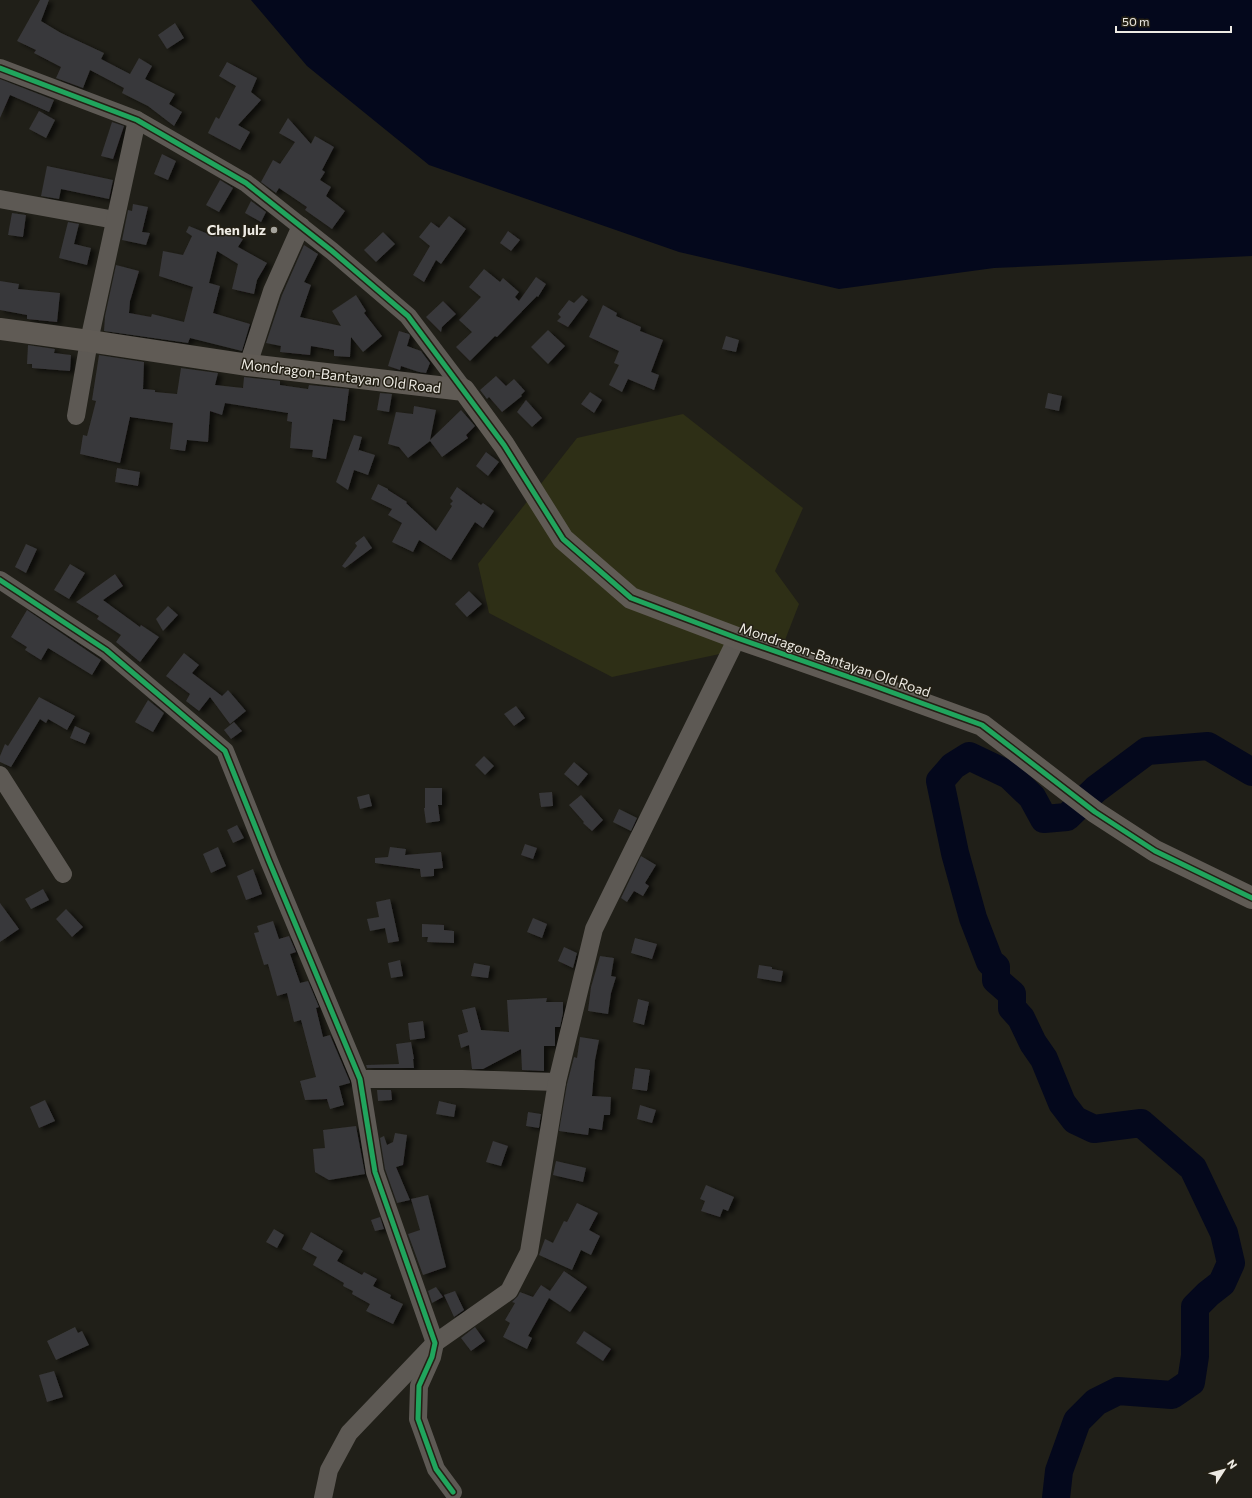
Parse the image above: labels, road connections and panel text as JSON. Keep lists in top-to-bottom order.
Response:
{
  "streets": {
    "street": ["Mondragon-Bantayan Old Road"]
  },
  "places": ["Chen Julz"],
  "scale_bar": "50 m",
  "north": "top right"
}
